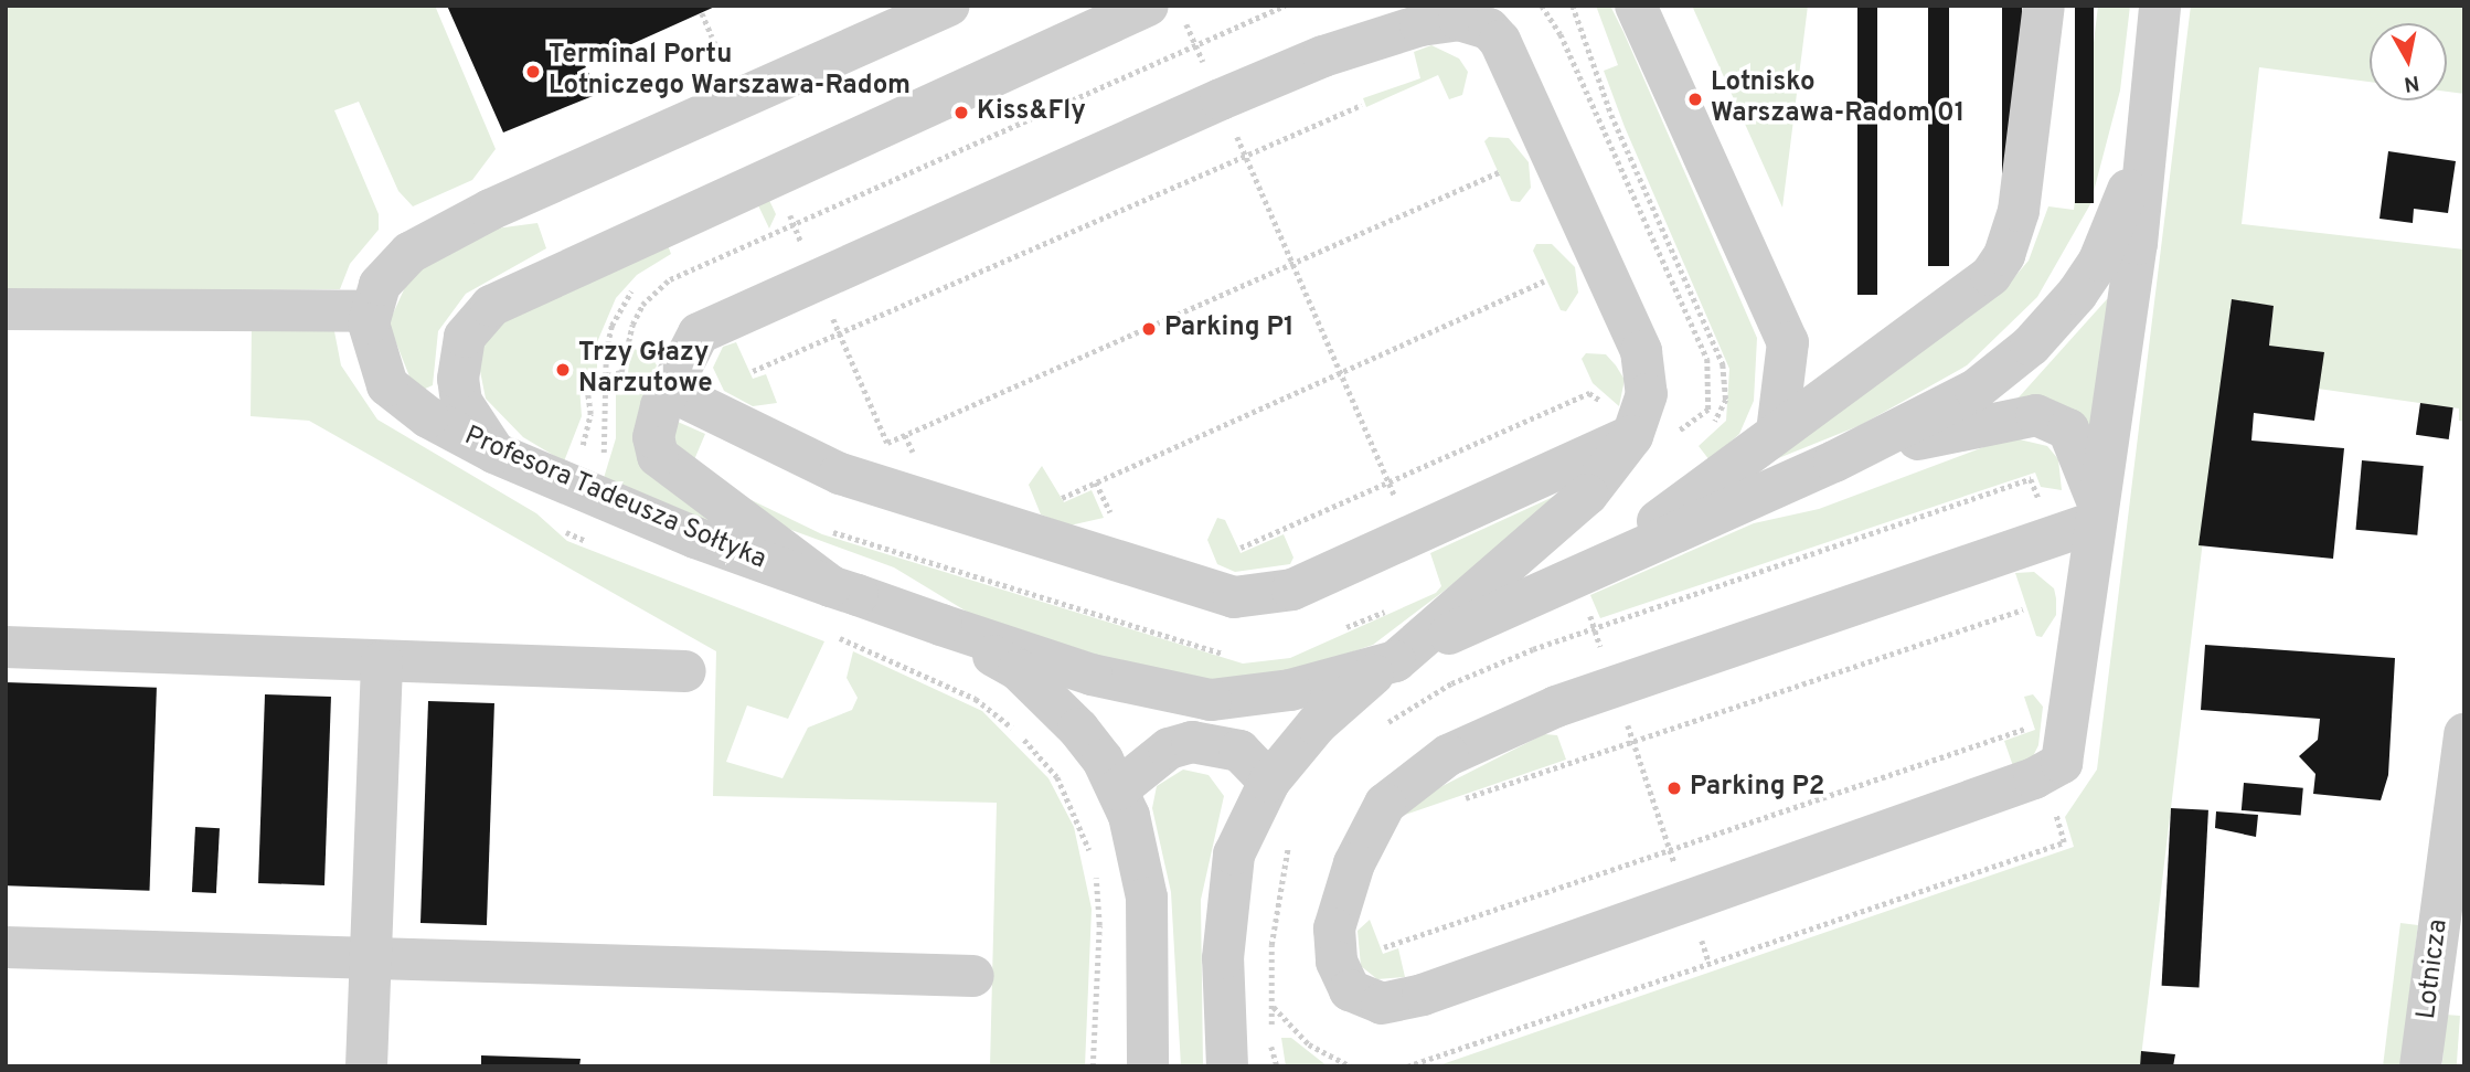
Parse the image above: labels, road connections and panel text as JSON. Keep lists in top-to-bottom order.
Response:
{
  "streets": {
    "street": ["Profesora Tadeusza Sołtyka", "Lotnicza"]
  },
  "places": [
    "Terminal Portu Lotniczego Warszawa-Radom",
    "Lotnisko Warszawa-Radom 01",
    "Kiss&Fly",
    "Parking P1",
    "Trzy Głazy Narzutowe",
    "Parking P2"
  ],
  "north": "bottom"
}
